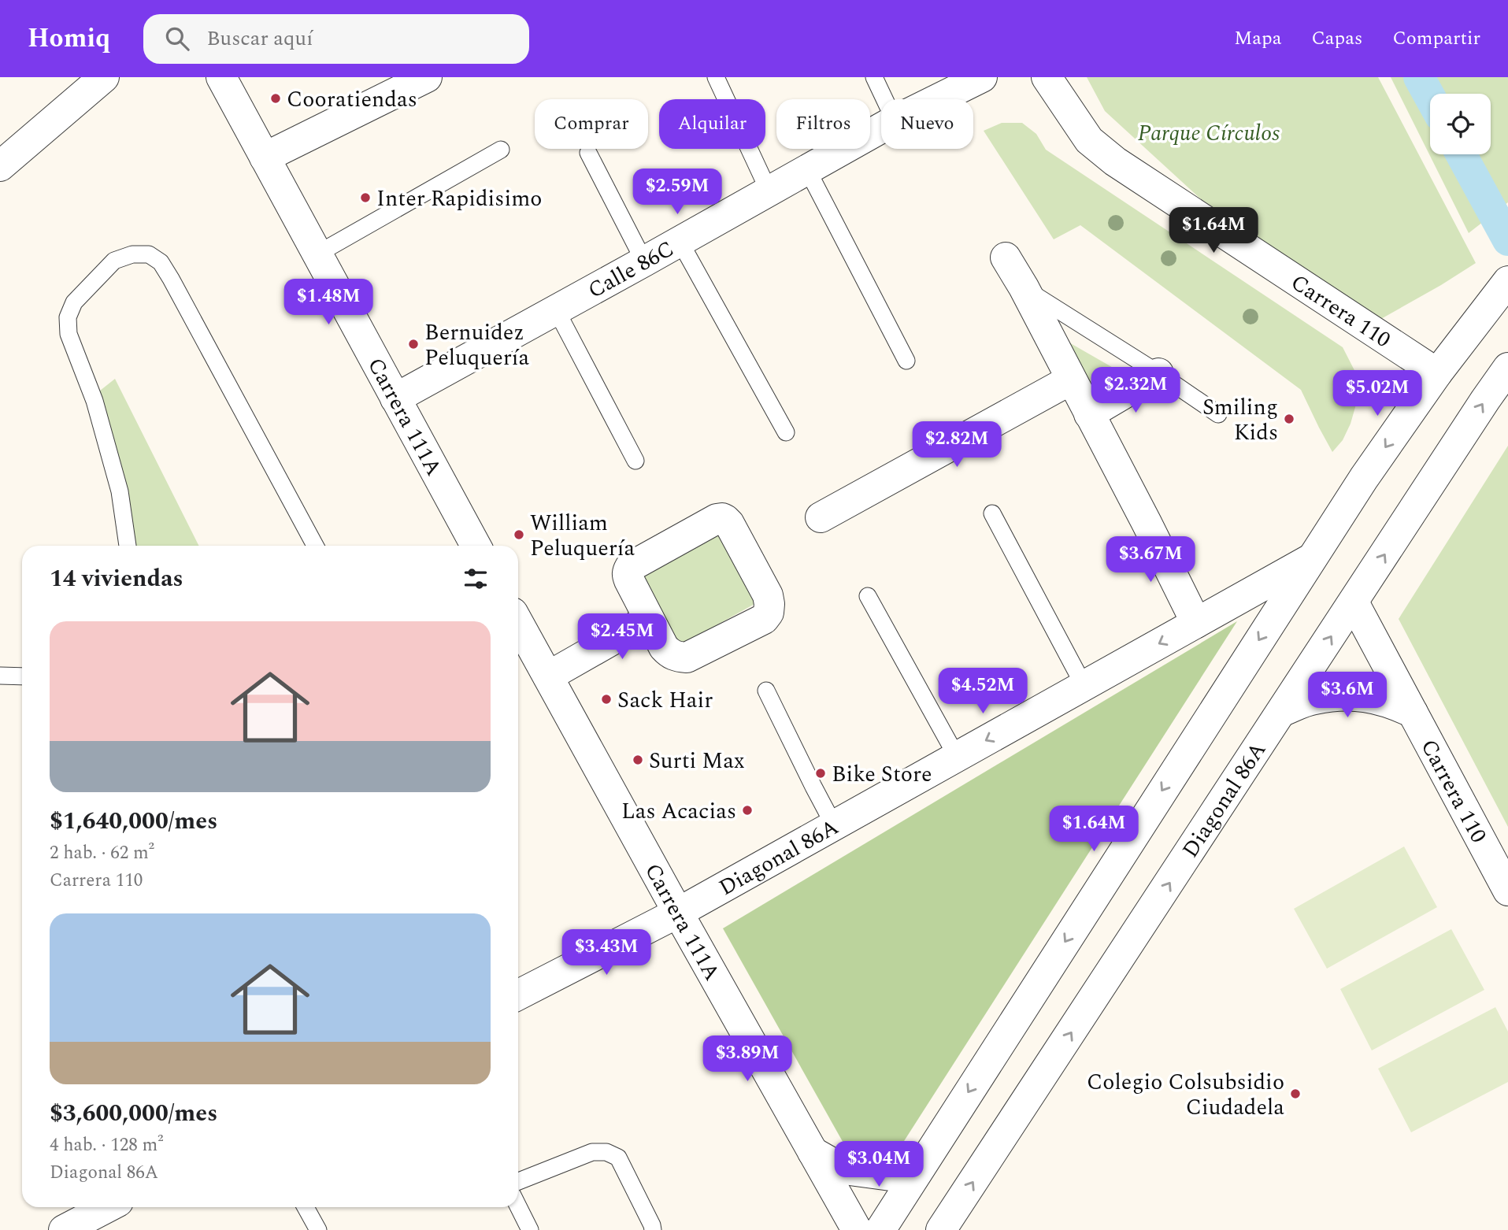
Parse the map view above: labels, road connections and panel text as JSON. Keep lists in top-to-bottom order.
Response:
{
  "streets": {
    "street": [
      "Calle 86C",
      "Carrera 110",
      "Carrera 111A",
      "Diagonal 86A"
    ]
  },
  "crossings": [
    ["Calle 86C", "Carrera 111A"],
    ["Carrera 110", "Diagonal 86A"],
    ["Carrera 111A", "Diagonal 86A"]
  ],
  "parks": ["Parque Círculos"],
  "places": [
    "Cooratiendas",
    "Inter Rapidisimo",
    "Bernuidez Peluquería",
    "Smiling Kids",
    "William Peluquería",
    "Sack Hair",
    "Surti Max",
    "Bike Store",
    "Las Acacias",
    "Colegio Colsubsidio Ciudadela"
  ],
  "page": {
    "header": "Homiq",
    "search": "Buscar aquí",
    "nav": ["Mapa", "Capas", "Compartir"],
    "chip": [
      "Comprar",
      "Alquilar",
      "Filtros",
      "Nuevo"
    ],
    "price": [
      "$2.59M",
      "$1.64M",
      "$1.48M",
      "$2.32M",
      "$5.02M",
      "$2.82M",
      "$3.67M",
      "$2.45M",
      "$4.52M",
      "$3.6M",
      "$1.64M",
      "$3.43M",
      "$3.89M",
      "$3.04M"
    ],
    "heading": "14 viviendas",
    "list": [
      {
        "name": "$1,640,000/mes",
        "note": "2 hab. · 62 m² · Carrera 110"
      },
      {
        "name": "$3,600,000/mes",
        "note": "4 hab. · 128 m² · Diagonal 86A"
      }
    ]
  }
}
